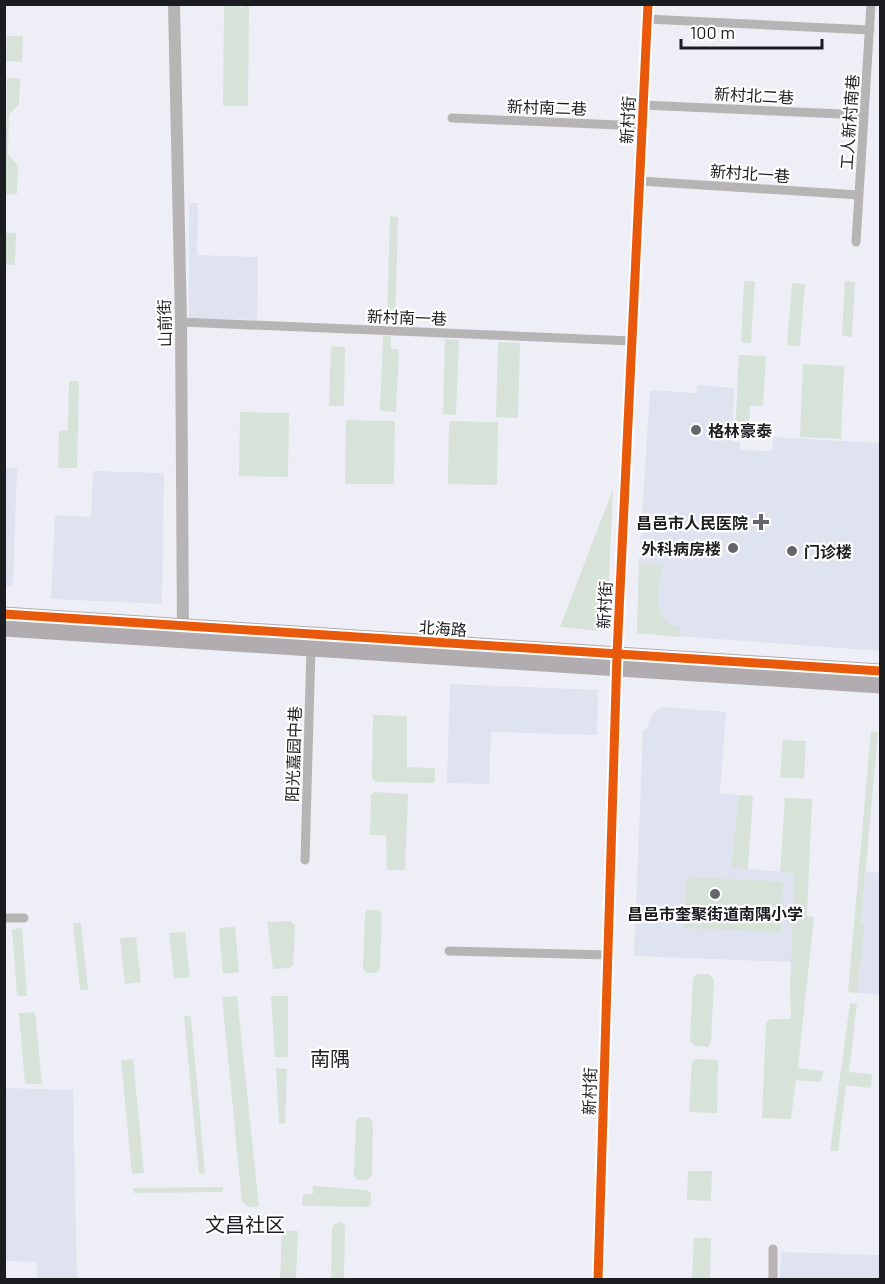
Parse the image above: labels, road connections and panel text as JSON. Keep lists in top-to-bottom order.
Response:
{
  "streets": {
    "main road": ["北海路"],
    "street": [
      "新村北二巷",
      "新村南二巷",
      "新村街",
      "工人新村南巷",
      "新村北一巷",
      "新村南一巷",
      "山前街",
      "阳光嘉园中巷"
    ]
  },
  "crossings": [
    ["新村北二巷", "新村街"],
    ["新村北二巷", "工人新村南巷"],
    ["新村南二巷", "新村街"],
    ["新村街", "新村北一巷"],
    ["新村街", "新村南一巷"],
    ["新村街", "北海路"],
    ["工人新村南巷", "新村北一巷"],
    ["新村南一巷", "山前街"],
    ["山前街", "北海路"],
    ["北海路", "阳光嘉园中巷"]
  ],
  "districts": ["南隅", "文昌社区"],
  "places": {
    "other": [
      "格林豪泰",
      "外科病房楼",
      "门诊楼",
      "昌邑市奎聚街道南隅小学"
    ],
    "health": ["昌邑市人民医院"]
  },
  "scale_bar": "100 m"
}
